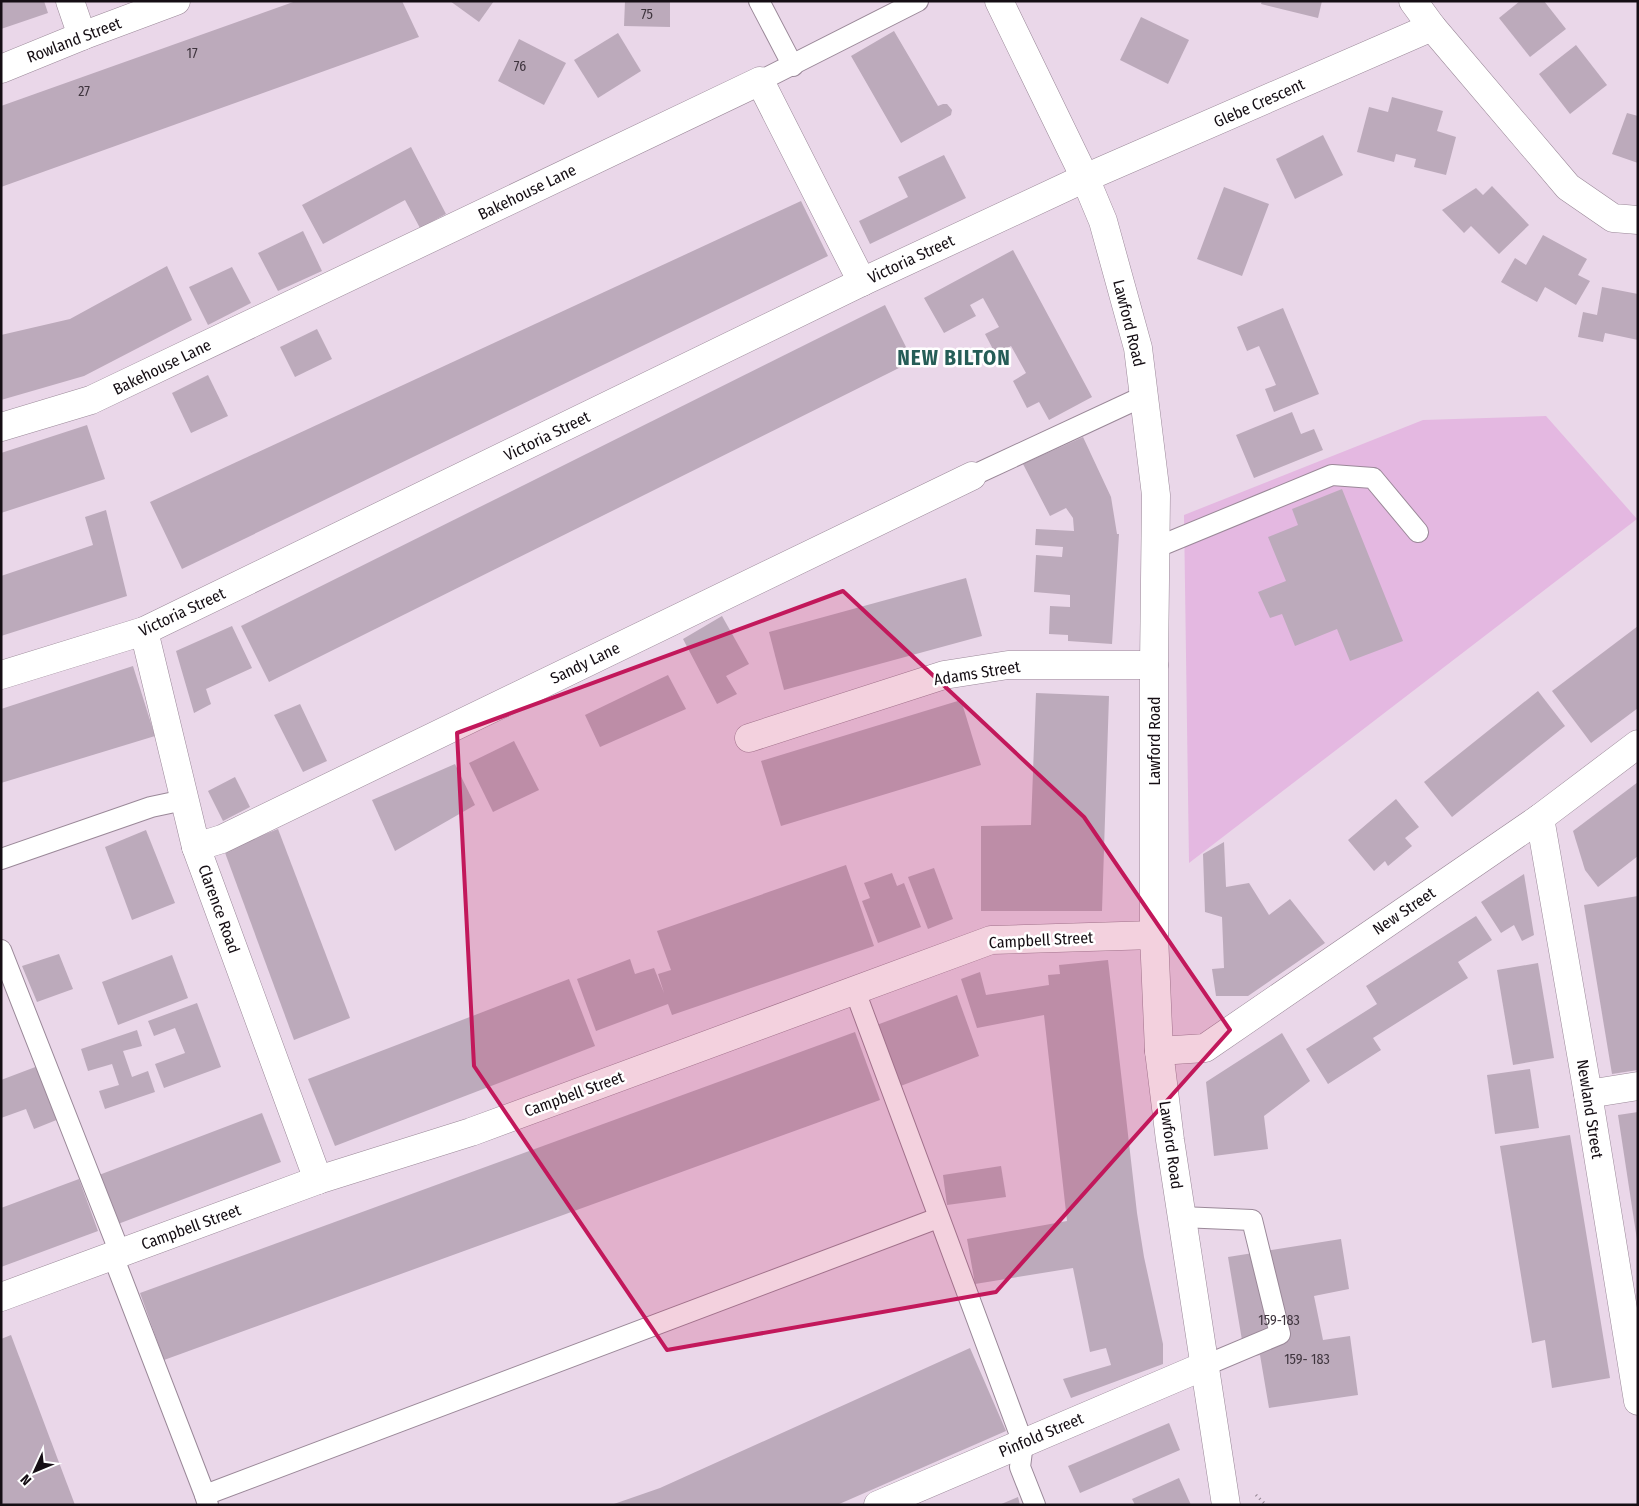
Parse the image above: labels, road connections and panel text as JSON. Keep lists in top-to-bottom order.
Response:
{
  "streets": {
    "street": [
      "Rowland Street",
      "Glebe Crescent",
      "Bakehouse Lane",
      "Victoria Street",
      "Lawford Road",
      "Sandy Lane",
      "Adams Street",
      "Clarence Road",
      "New Street",
      "Campbell Street",
      "Newland Street",
      "Pinfold Street"
    ]
  },
  "crossings": [
    ["Glebe Crescent", "Victoria Street"],
    ["Glebe Crescent", "Lawford Road"],
    ["Victoria Street", "Lawford Road"],
    ["Victoria Street", "Clarence Road"],
    ["Lawford Road", "Adams Street"],
    ["Lawford Road", "New Street"],
    ["Lawford Road", "Campbell Street"],
    ["Lawford Road", "Pinfold Street"],
    ["Sandy Lane", "Clarence Road"],
    ["Clarence Road", "Campbell Street"],
    ["New Street", "Newland Street"]
  ],
  "districts": ["NEW BILTON"],
  "house_numbers": [
    "75",
    "17",
    "76",
    "27",
    "159-183",
    "159- 183"
  ],
  "north": "bottom left"
}
